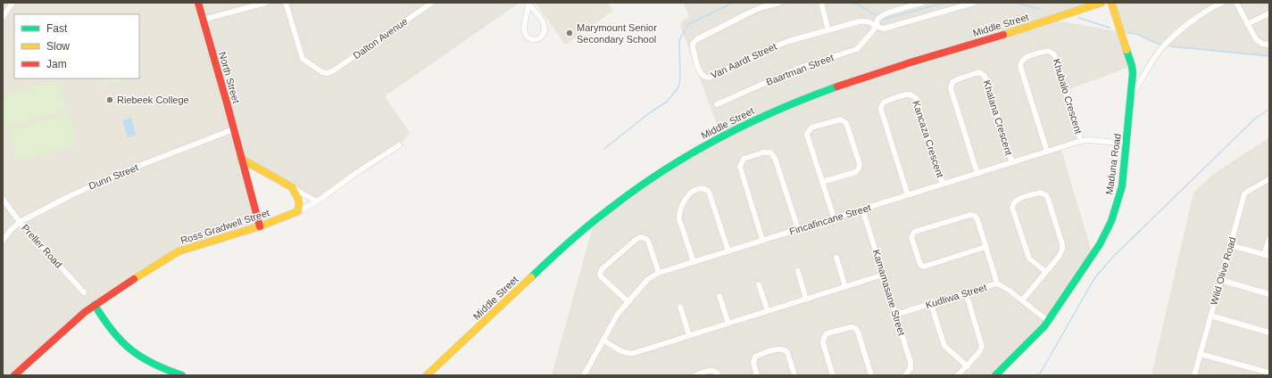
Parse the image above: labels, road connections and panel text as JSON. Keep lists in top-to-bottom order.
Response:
{
  "streets": {
    "street": [
      "Middle Street",
      "Dalton Avenue",
      "Van Aardt Street",
      "Baartman Street",
      "North Street",
      "Khubalo Crescent",
      "Khalana Crescent",
      "Kancaza Crescent",
      "Maduna Road",
      "Dunn Street",
      "Fincafincane Street",
      "Ross Gradwell Street",
      "Preller Road",
      "Wild Olive Road",
      "Kamamasane Street",
      "Kudliwa Street"
    ]
  },
  "crossings": [
    ["Van Aardt Street", "Baartman Street"],
    ["North Street", "Dunn Street"],
    ["North Street", "Ross Gradwell Street"],
    ["Khubalo Crescent", "Fincafincane Street"],
    ["Khalana Crescent", "Fincafincane Street"],
    ["Kancaza Crescent", "Fincafincane Street"],
    ["Maduna Road", "Fincafincane Street"],
    ["Maduna Road", "Kudliwa Street"],
    ["Dunn Street", "Preller Road"],
    ["Fincafincane Street", "Kamamasane Street"],
    ["Kamamasane Street", "Kudliwa Street"]
  ],
  "places": ["Marymount Senior Secondary School", "Riebeek College"],
  "legend": ["Fast", "Slow", "Jam"]
}
